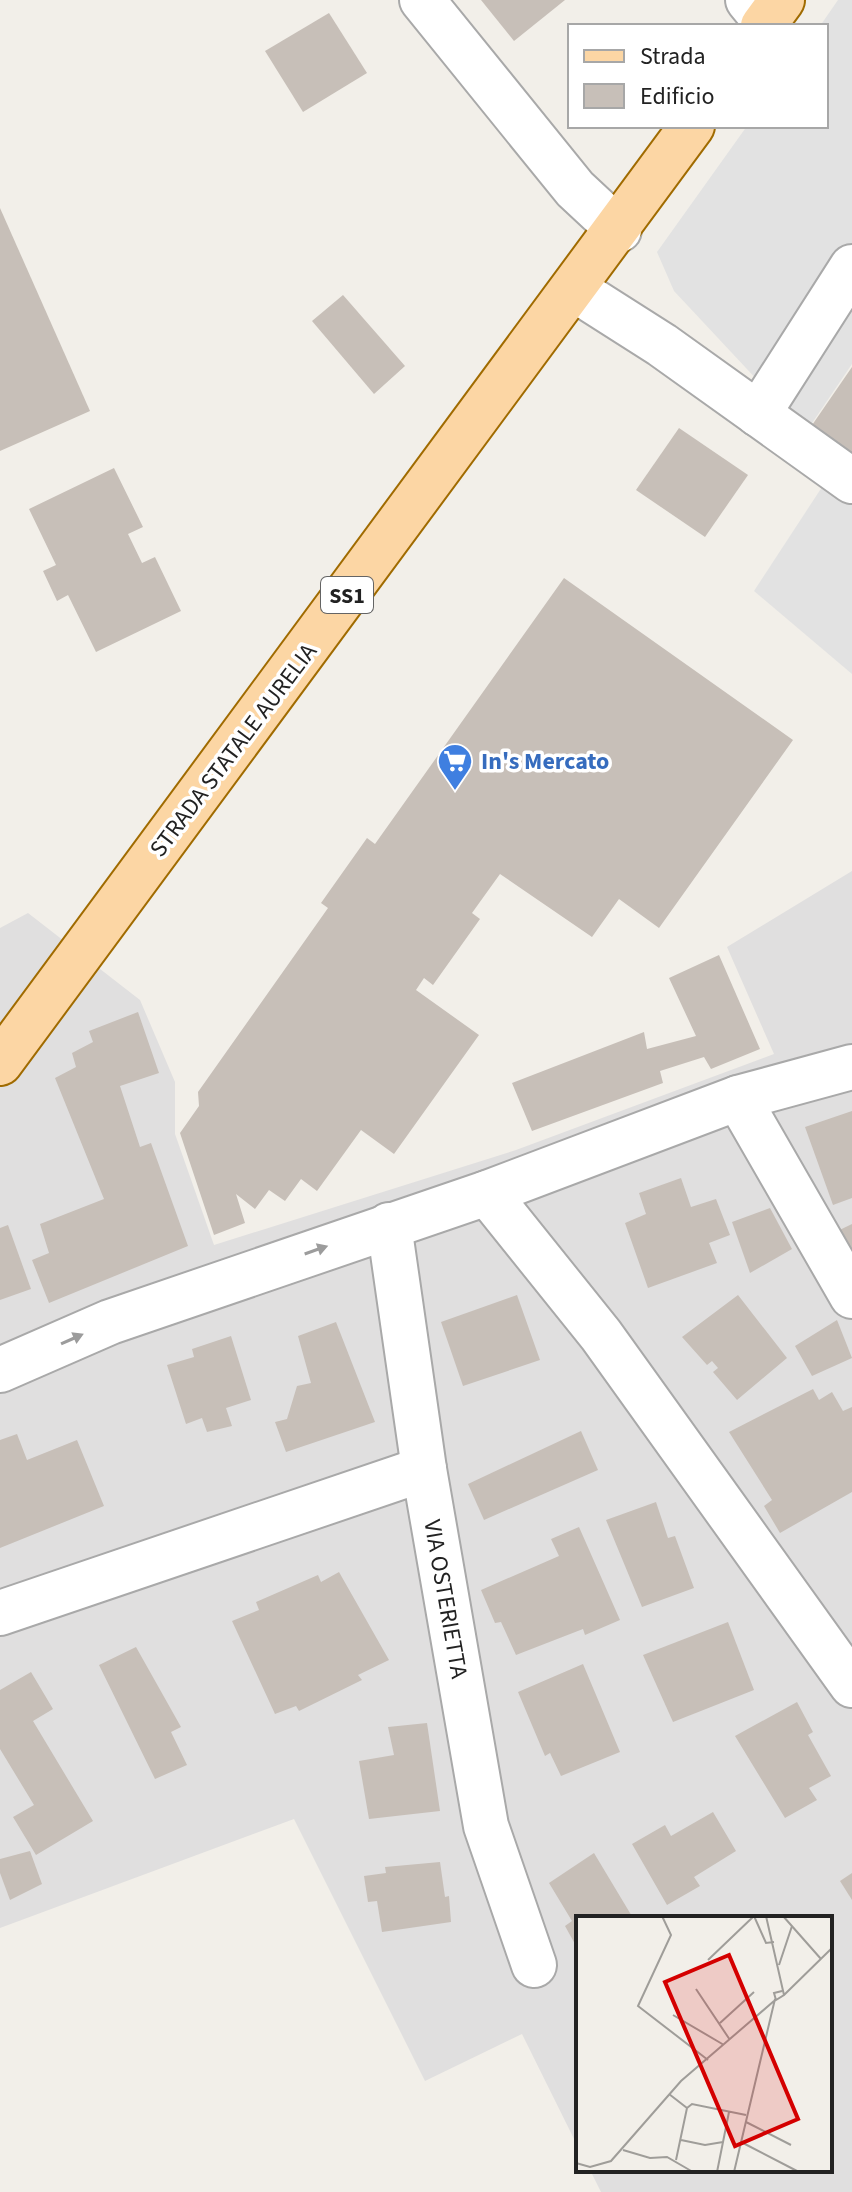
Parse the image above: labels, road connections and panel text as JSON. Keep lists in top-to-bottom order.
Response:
{
  "streets": {
    "main road": ["SS1", "STRADA STATALE AURELIA"],
    "street": ["VIA OSTERIETTA"]
  },
  "places": {
    "supermarket": ["In's Mercato"]
  },
  "legend": ["Strada", "Edificio"]
}
